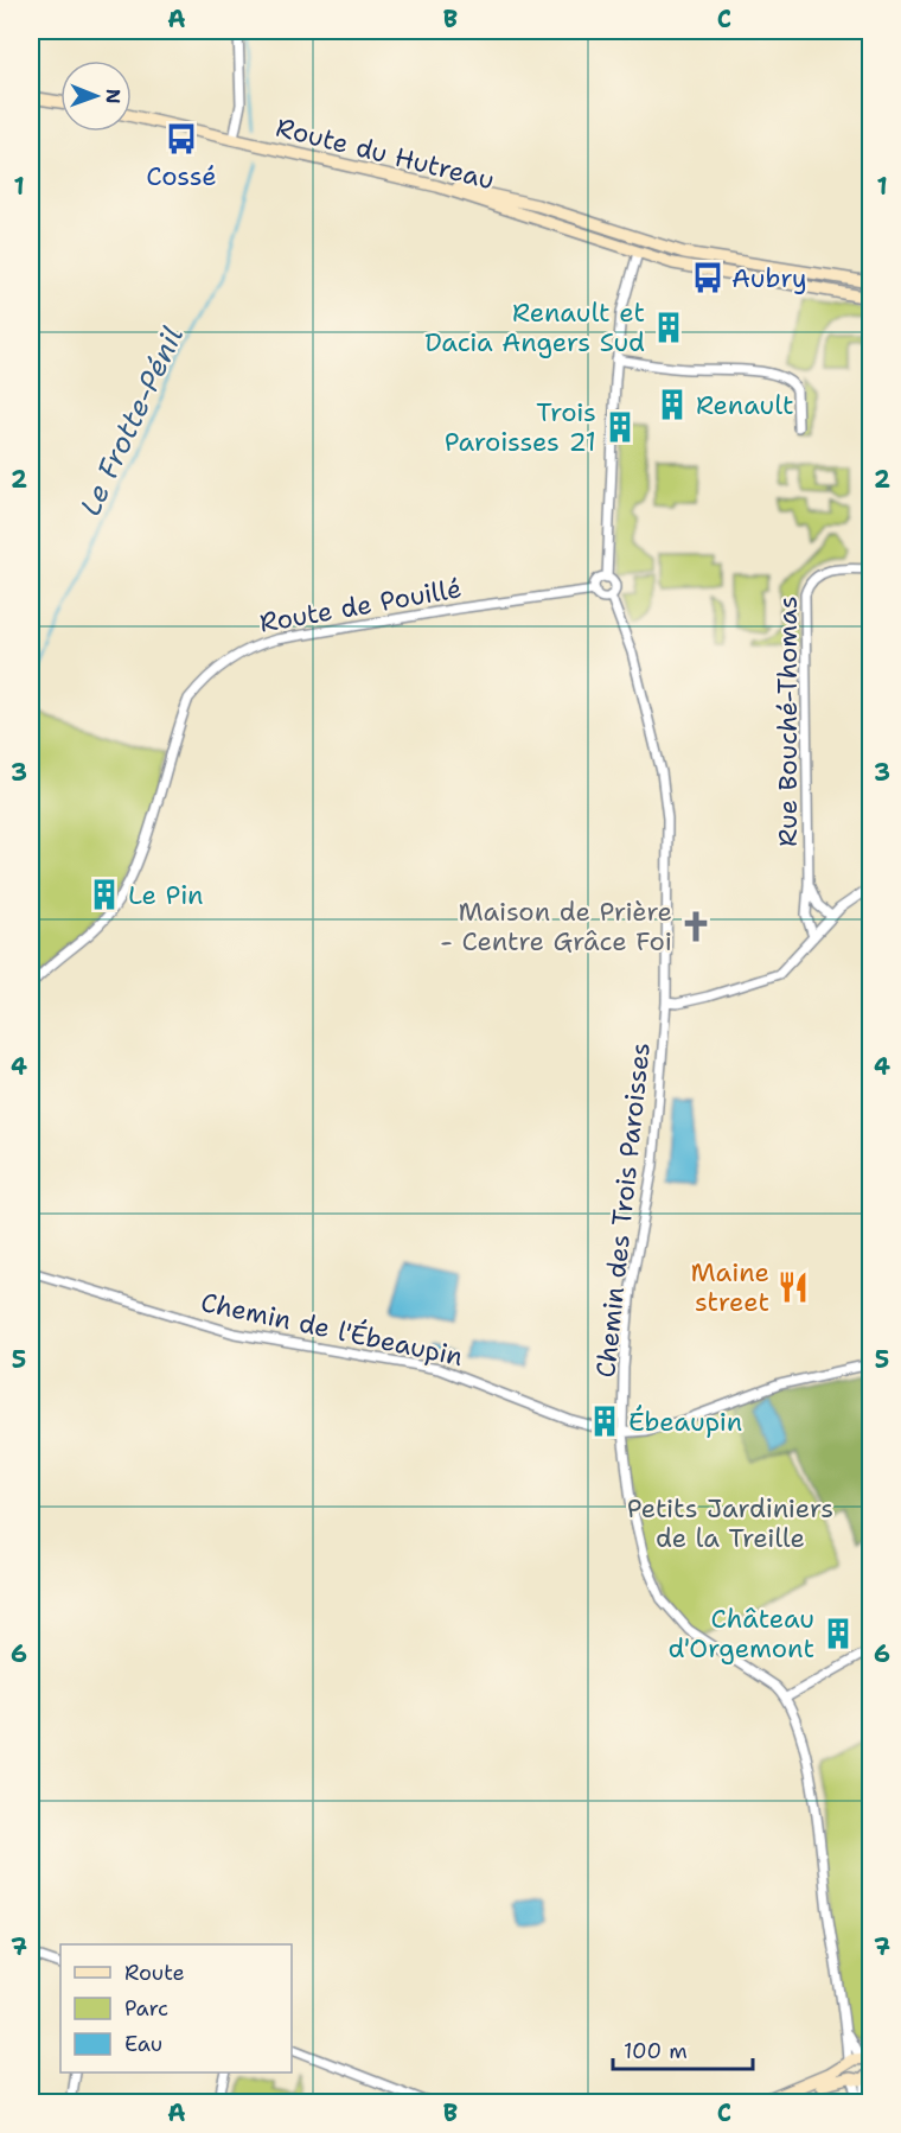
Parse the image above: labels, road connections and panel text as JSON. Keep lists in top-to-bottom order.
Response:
{
  "streets": {
    "street": [
      "Route du Hutreau",
      "Route de Pouillé",
      "Rue Bouché-Thomas",
      "Chemin des Trois Paroisses",
      "Chemin de l'Ébeaupin"
    ]
  },
  "crossings": [
    ["Route de Pouillé", "Chemin des Trois Paroisses"],
    ["Chemin des Trois Paroisses", "Chemin de l'Ébeaupin"]
  ],
  "water": ["Le Frotte-Pénil"],
  "parks": ["Petits Jardiniers de la Treille"],
  "places": {
    "bus stop": ["Cossé", "Aubry"],
    "building": [
      "Renault et Dacia Angers Sud",
      "Renault",
      "Trois Paroisses 21",
      "Le Pin",
      "Ébeaupin",
      "Château d'Orgemont"
    ],
    "church": ["Maison de Prière - Centre Grâce Foi"],
    "restaurant": ["Maine street"]
  },
  "legend": ["Route", "Parc", "Eau"],
  "scale_bar": "100 m",
  "north": "right",
  "grid": {
    "columns": ["A", "B", "C"],
    "rows": [
      "1",
      "2",
      "3",
      "4",
      "5",
      "6",
      "7"
    ]
  }
}
